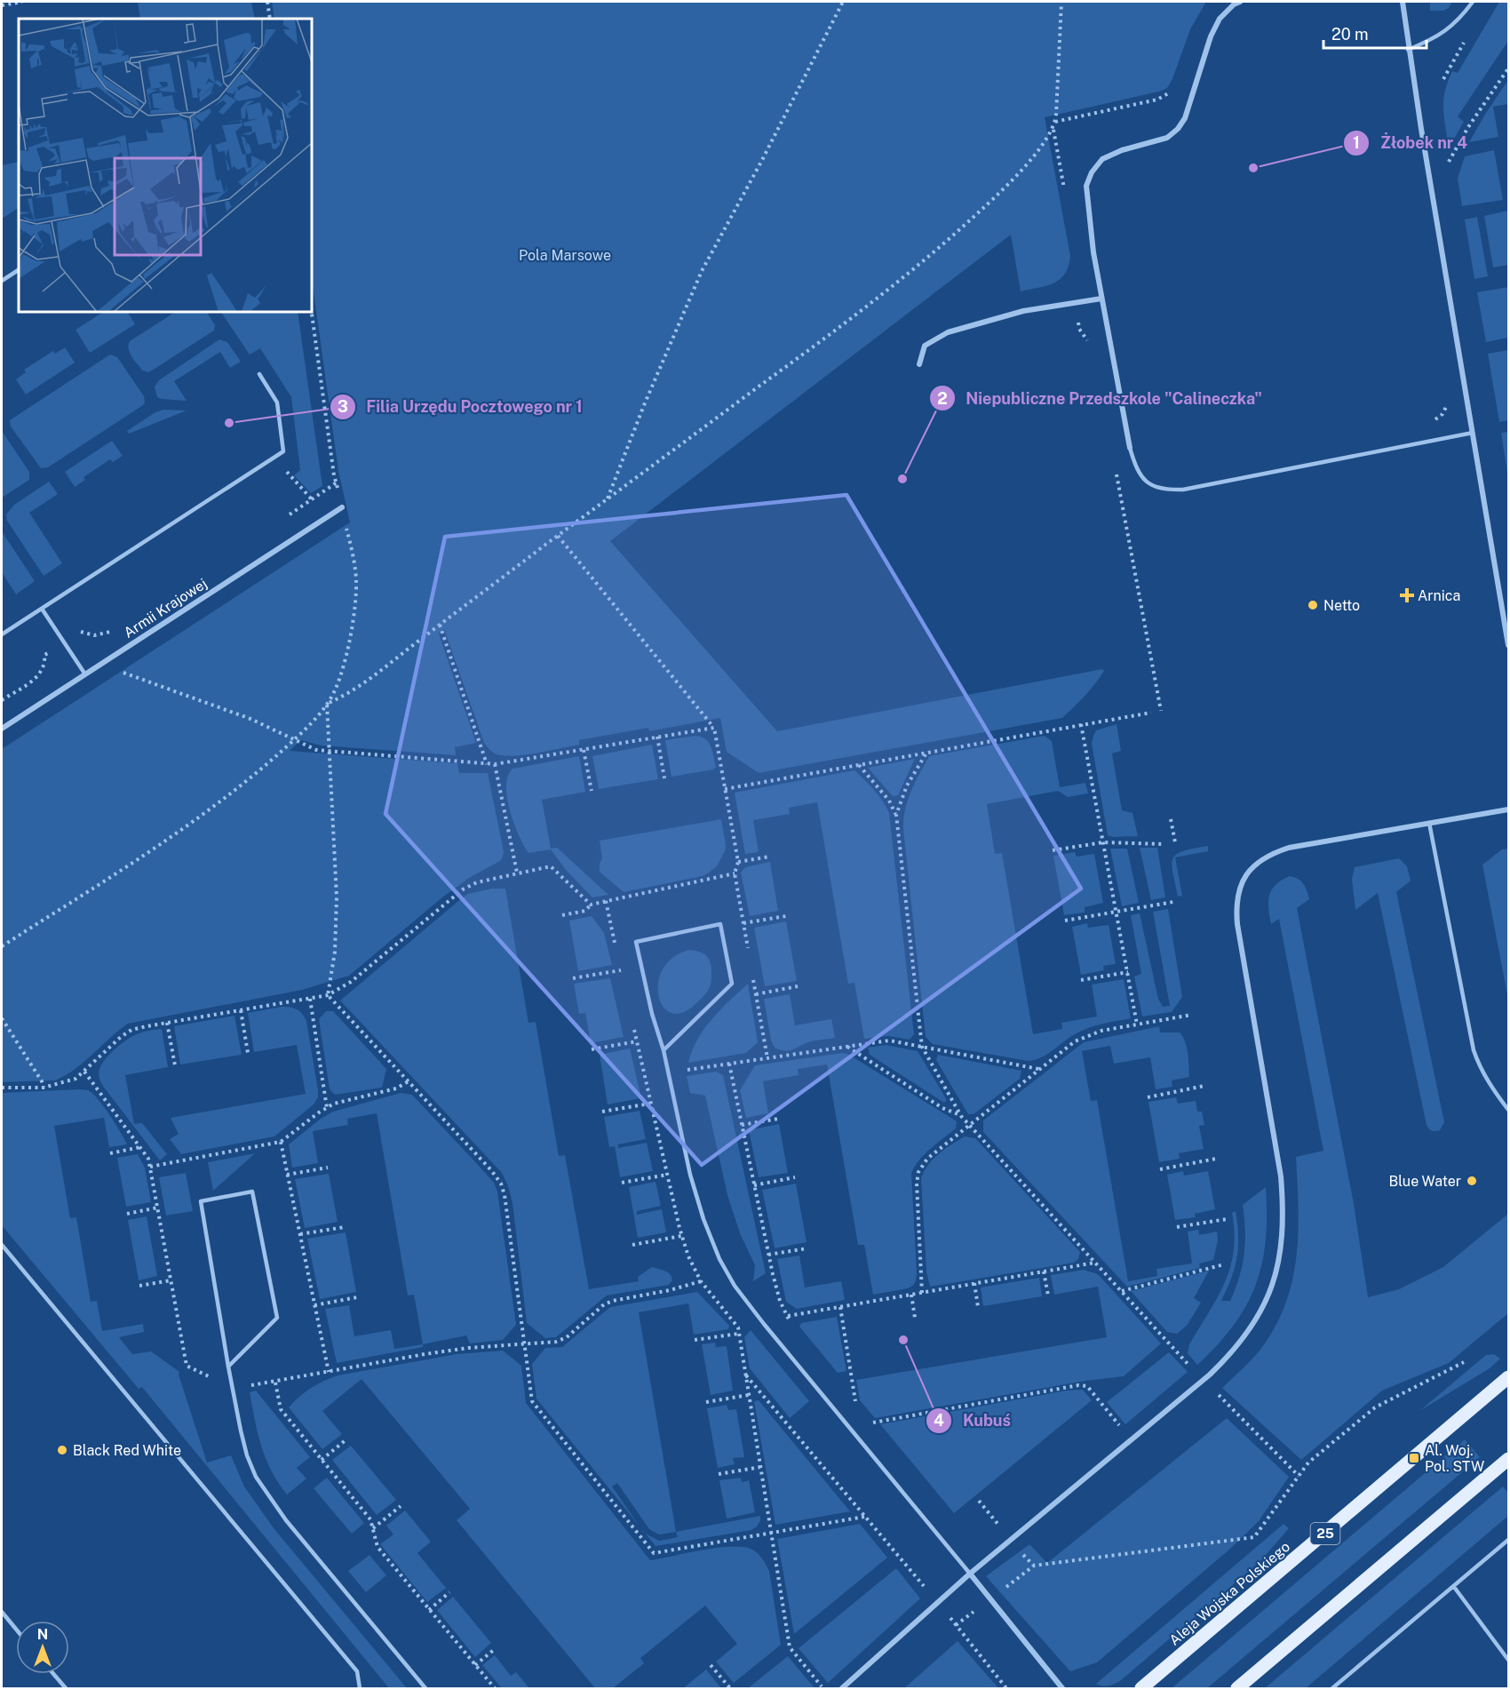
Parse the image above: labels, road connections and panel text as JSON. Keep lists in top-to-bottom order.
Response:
{
  "streets": {
    "main road": ["25", "Aleja Wojska Polskiego"],
    "street": ["Armii Krajowej"]
  },
  "parks": ["Pola Marsowe"],
  "places": {
    "other": [
      "Żłobek nr 4",
      "Filia Urzędu Pocztowego nr 1",
      "Niepubliczne Przedszkole \"Calineczka\"",
      "Netto",
      "Blue Water",
      "Kubuś",
      "Black Red White"
    ],
    "health": ["Arnica"],
    "transit": ["Al. Woj. Pol. STW"]
  },
  "scale_bar": "20 m",
  "north": "top"
}
